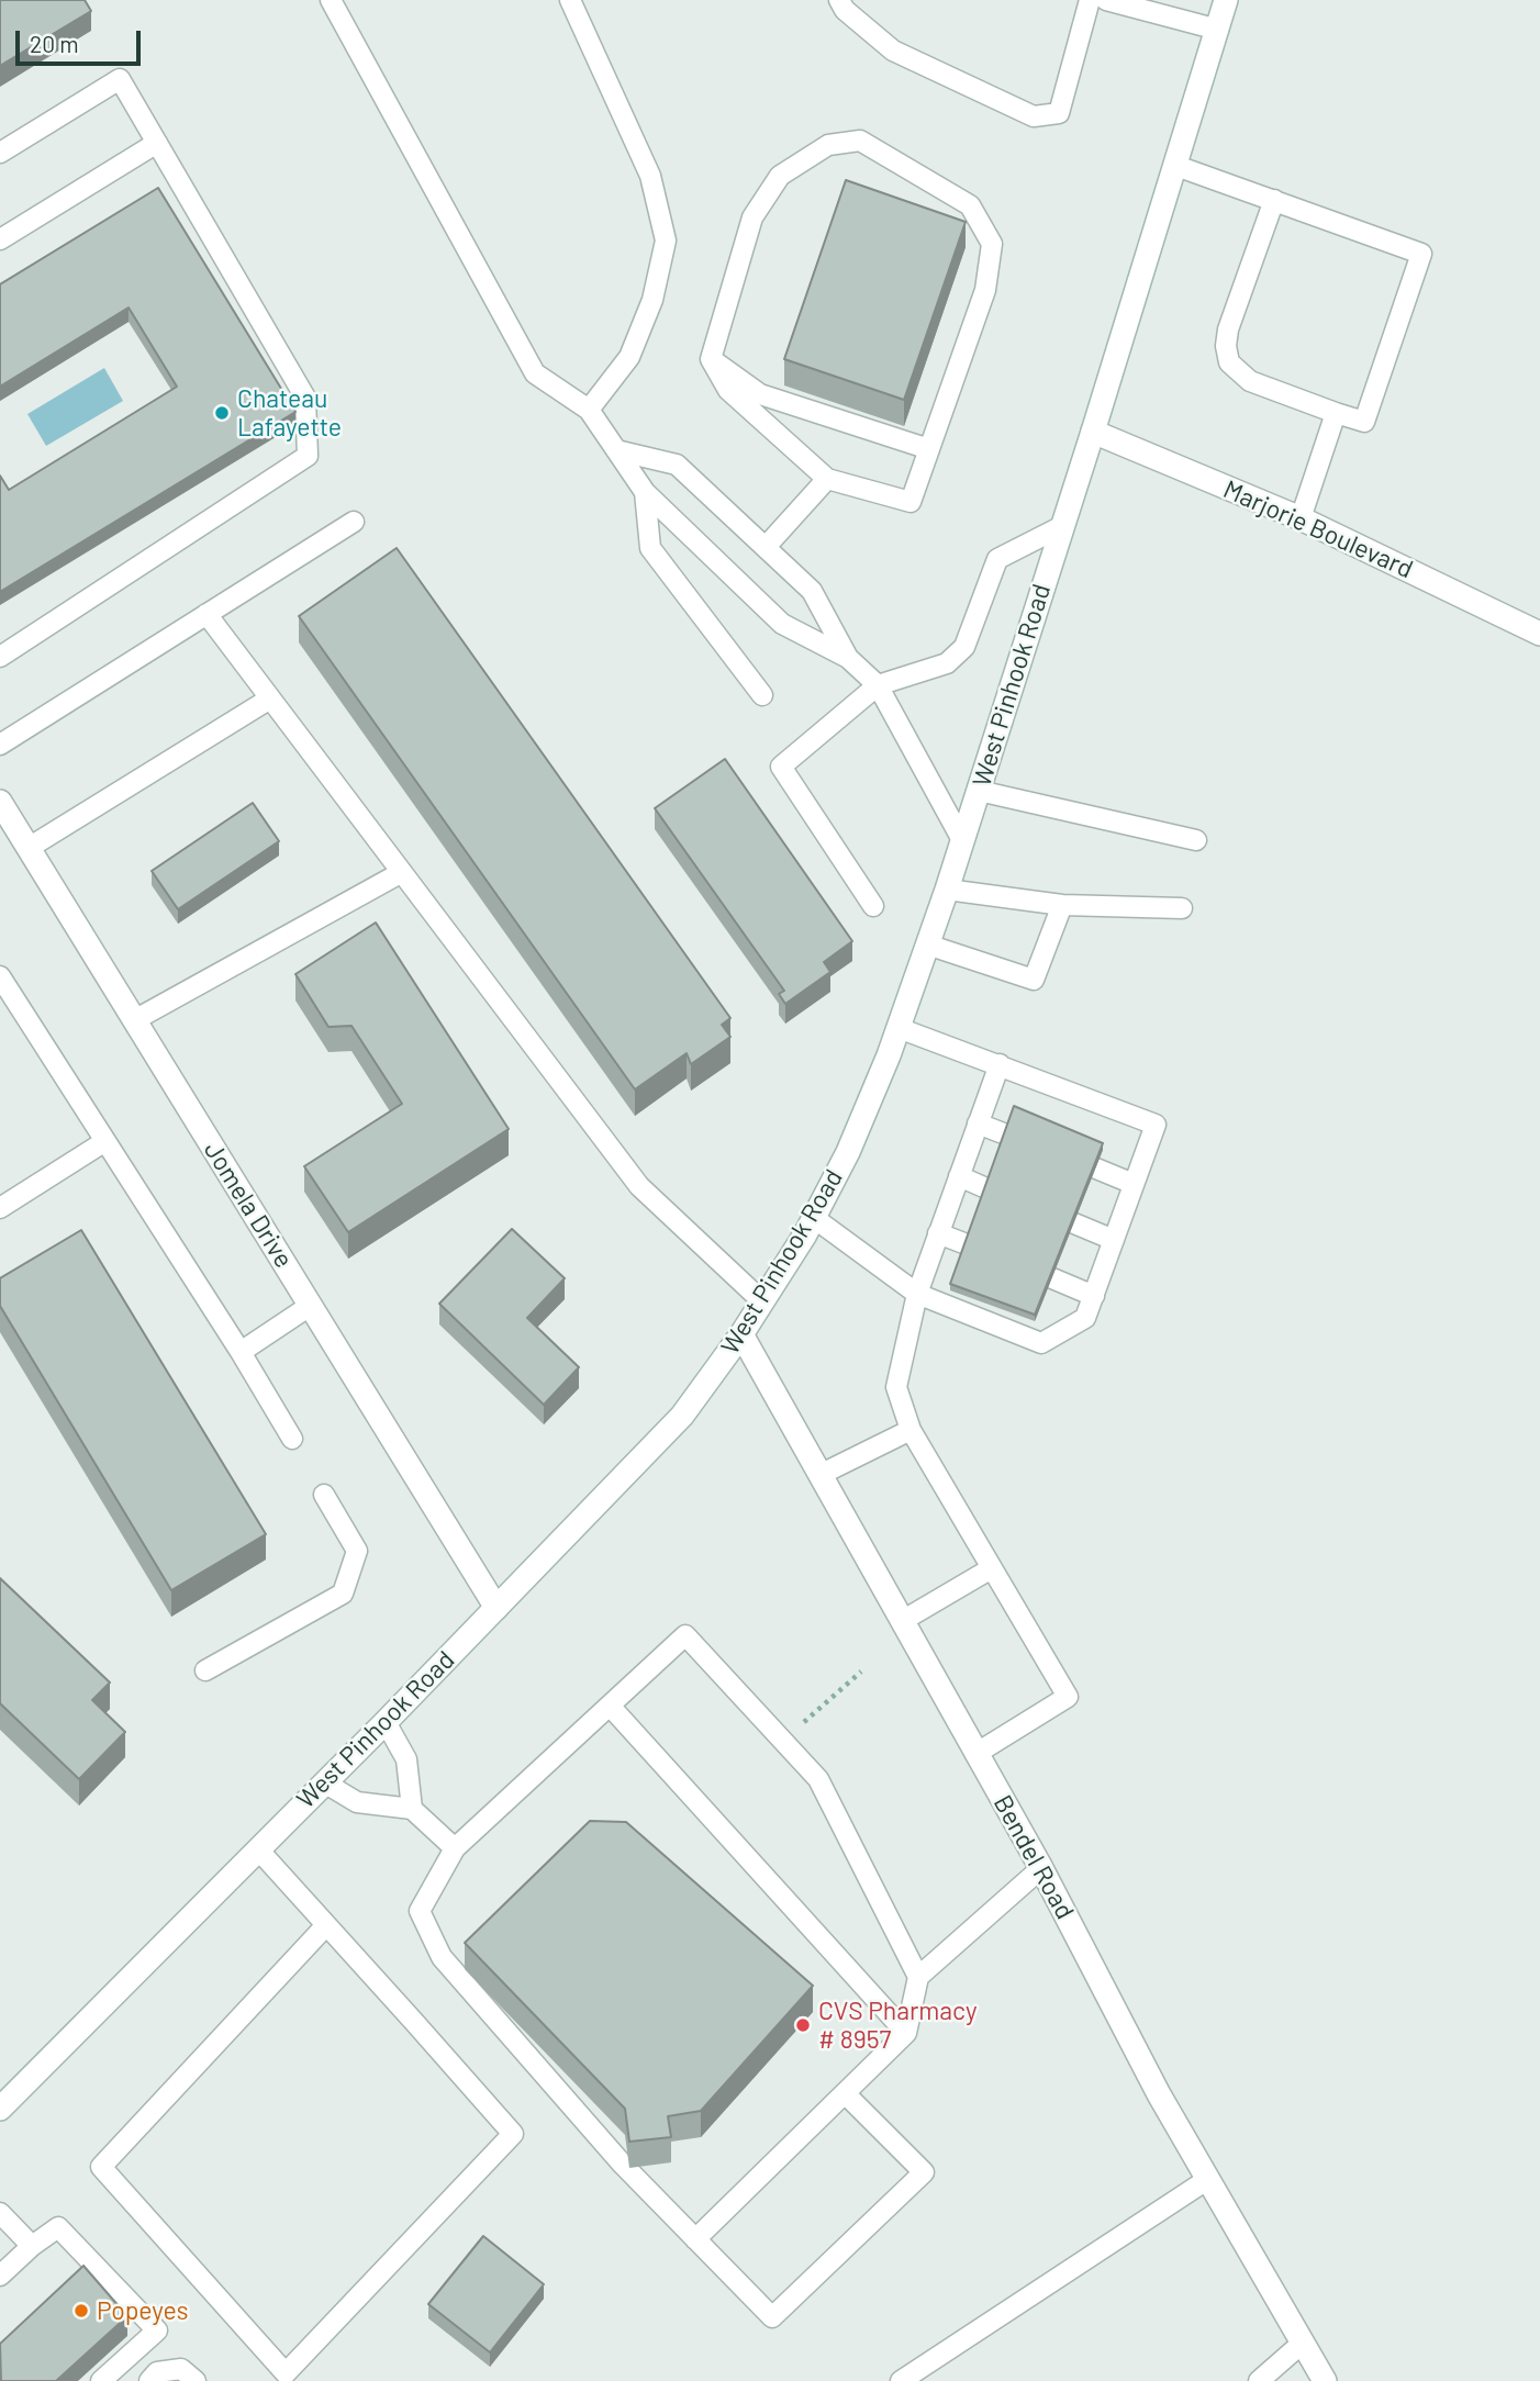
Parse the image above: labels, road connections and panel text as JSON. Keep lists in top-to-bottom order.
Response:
{
  "streets": {
    "street": [
      "Marjorie Boulevard",
      "West Pinhook Road",
      "Jomela Drive",
      "Bendel Road"
    ]
  },
  "crossings": [
    ["Marjorie Boulevard", "West Pinhook Road"],
    ["West Pinhook Road", "Jomela Drive"],
    ["West Pinhook Road", "Bendel Road"]
  ],
  "places": ["Chateau Lafayette", "CVS Pharmacy # 8957", "Popeyes"],
  "scale_bar": "20 m"
}
